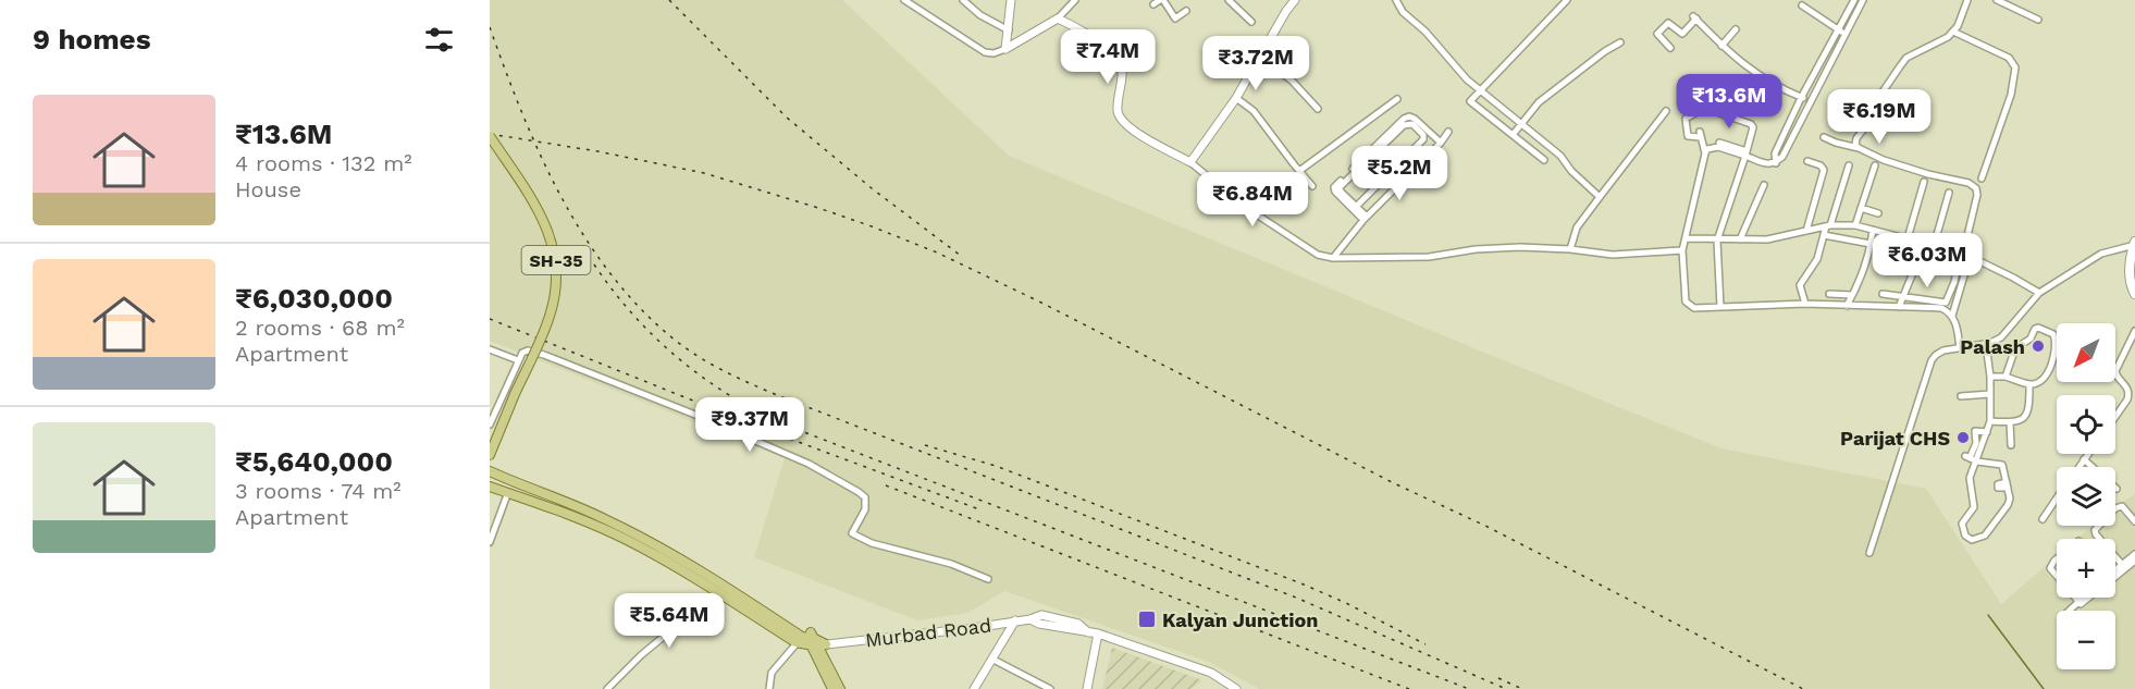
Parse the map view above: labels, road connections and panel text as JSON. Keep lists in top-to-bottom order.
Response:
{
  "streets": {
    "main road": ["SH-35"],
    "street": ["Murbad Road"]
  },
  "places": {
    "other": ["Palash", "Parijat CHS"],
    "transit": ["Kalyan Junction"]
  },
  "north": "bottom left",
  "page": {
    "heading": "9 homes",
    "price": [
      "₹7.4M",
      "₹3.72M",
      "₹13.6M",
      "₹6.19M",
      "₹5.2M",
      "₹6.84M",
      "₹6.03M",
      "₹9.37M",
      "₹5.64M"
    ],
    "list": [
      {
        "name": "₹13.6M",
        "note": "4 rooms · 132 m² · House"
      },
      {
        "name": "₹6,030,000",
        "note": "2 rooms · 68 m² · Apartment"
      },
      {
        "name": "₹5,640,000",
        "note": "3 rooms · 74 m² · Apartment"
      }
    ],
    "map_buttons": ["+", "−"]
  }
}
